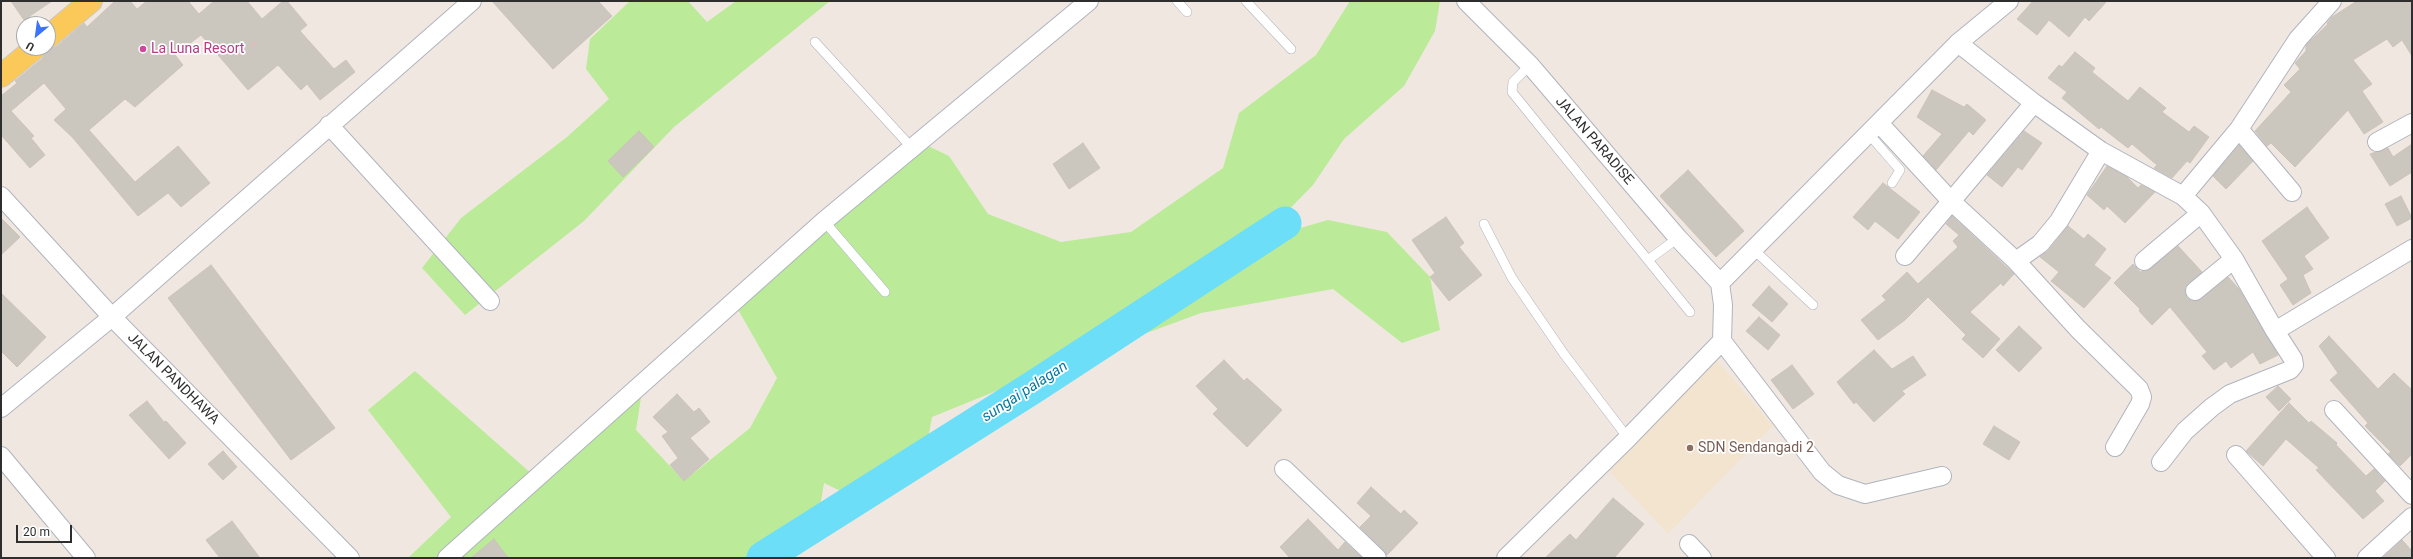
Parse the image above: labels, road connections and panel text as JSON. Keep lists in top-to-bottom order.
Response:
{
  "streets": {
    "street": ["JALAN PARADISE", "JALAN PANDHAWA"]
  },
  "water": ["sungai palagan"],
  "places": ["La Luna Resort", "SDN Sendangadi 2"],
  "scale_bar": "20 m",
  "north": "bottom left"
}
